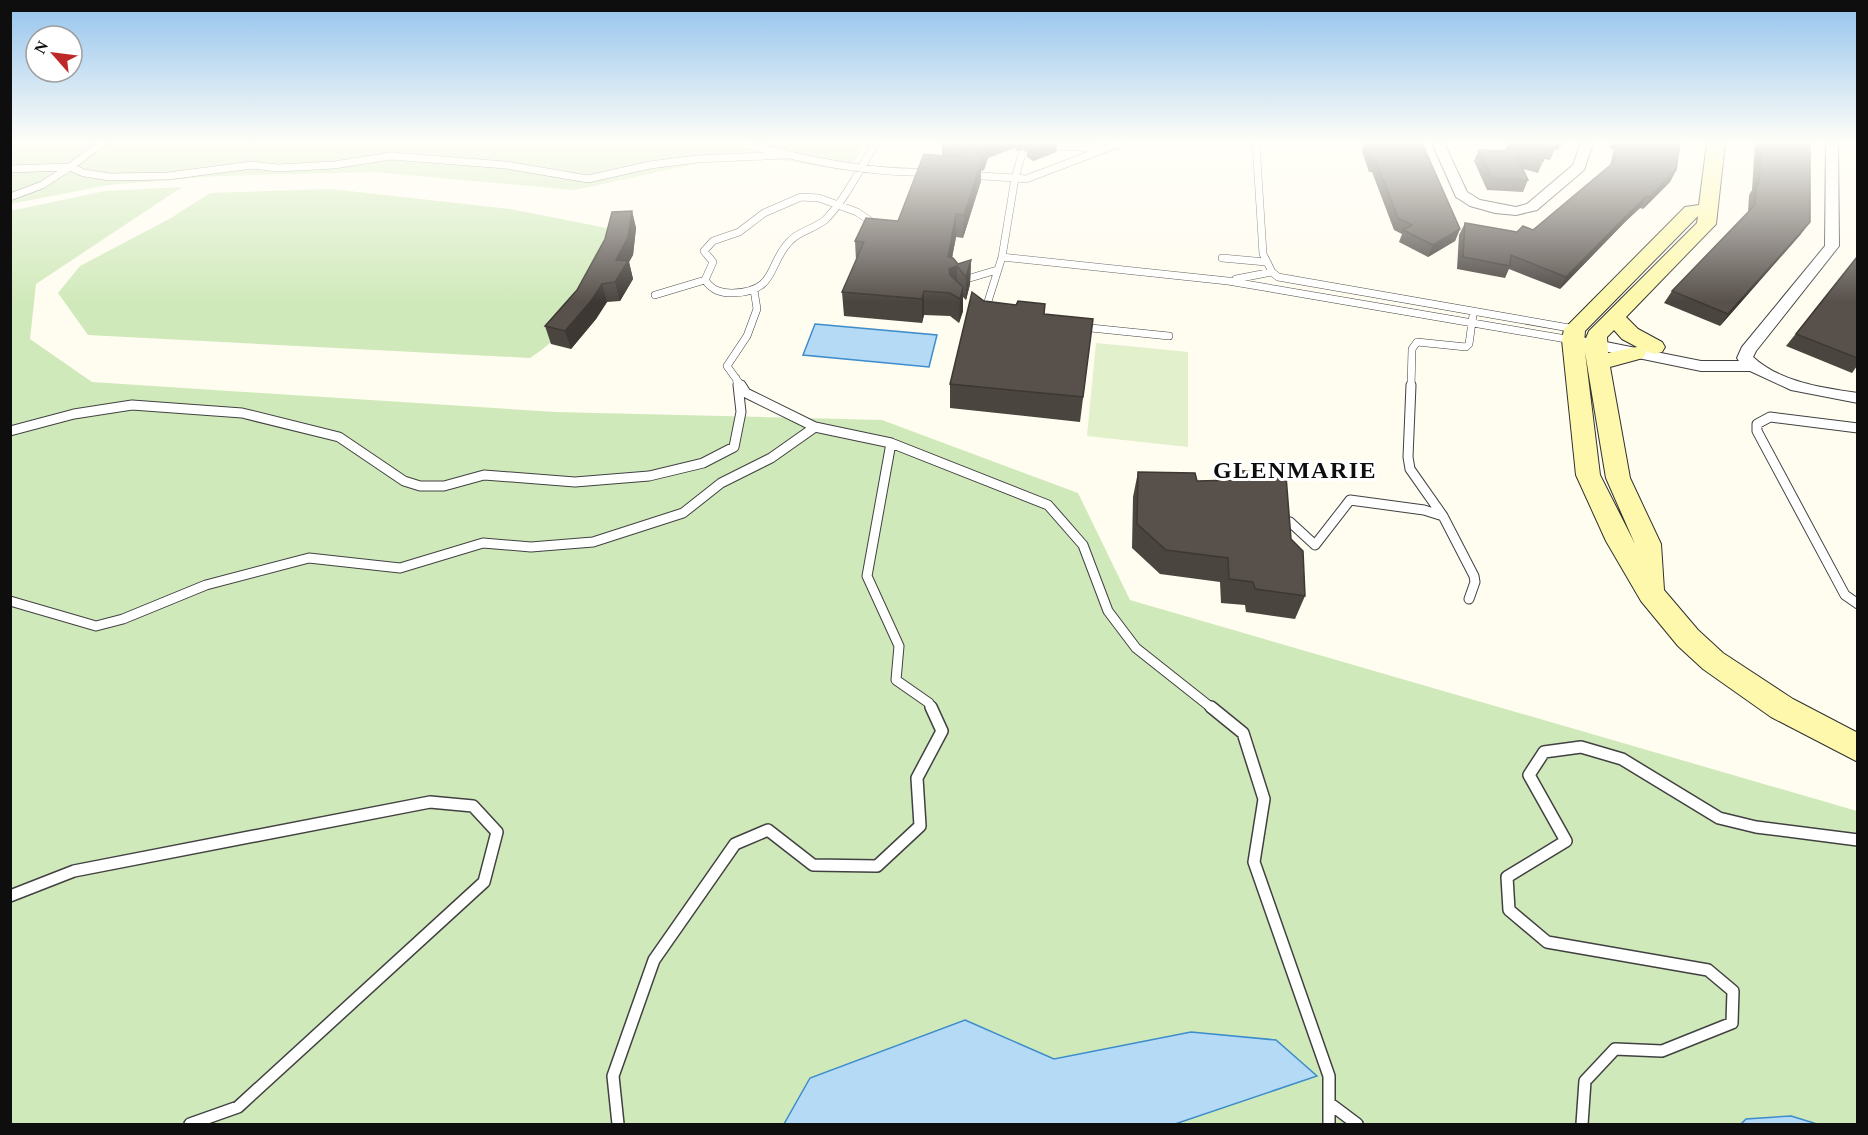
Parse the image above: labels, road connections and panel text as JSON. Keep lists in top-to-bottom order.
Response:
{
  "districts": ["GLENMARIE"],
  "north": "top left"
}
